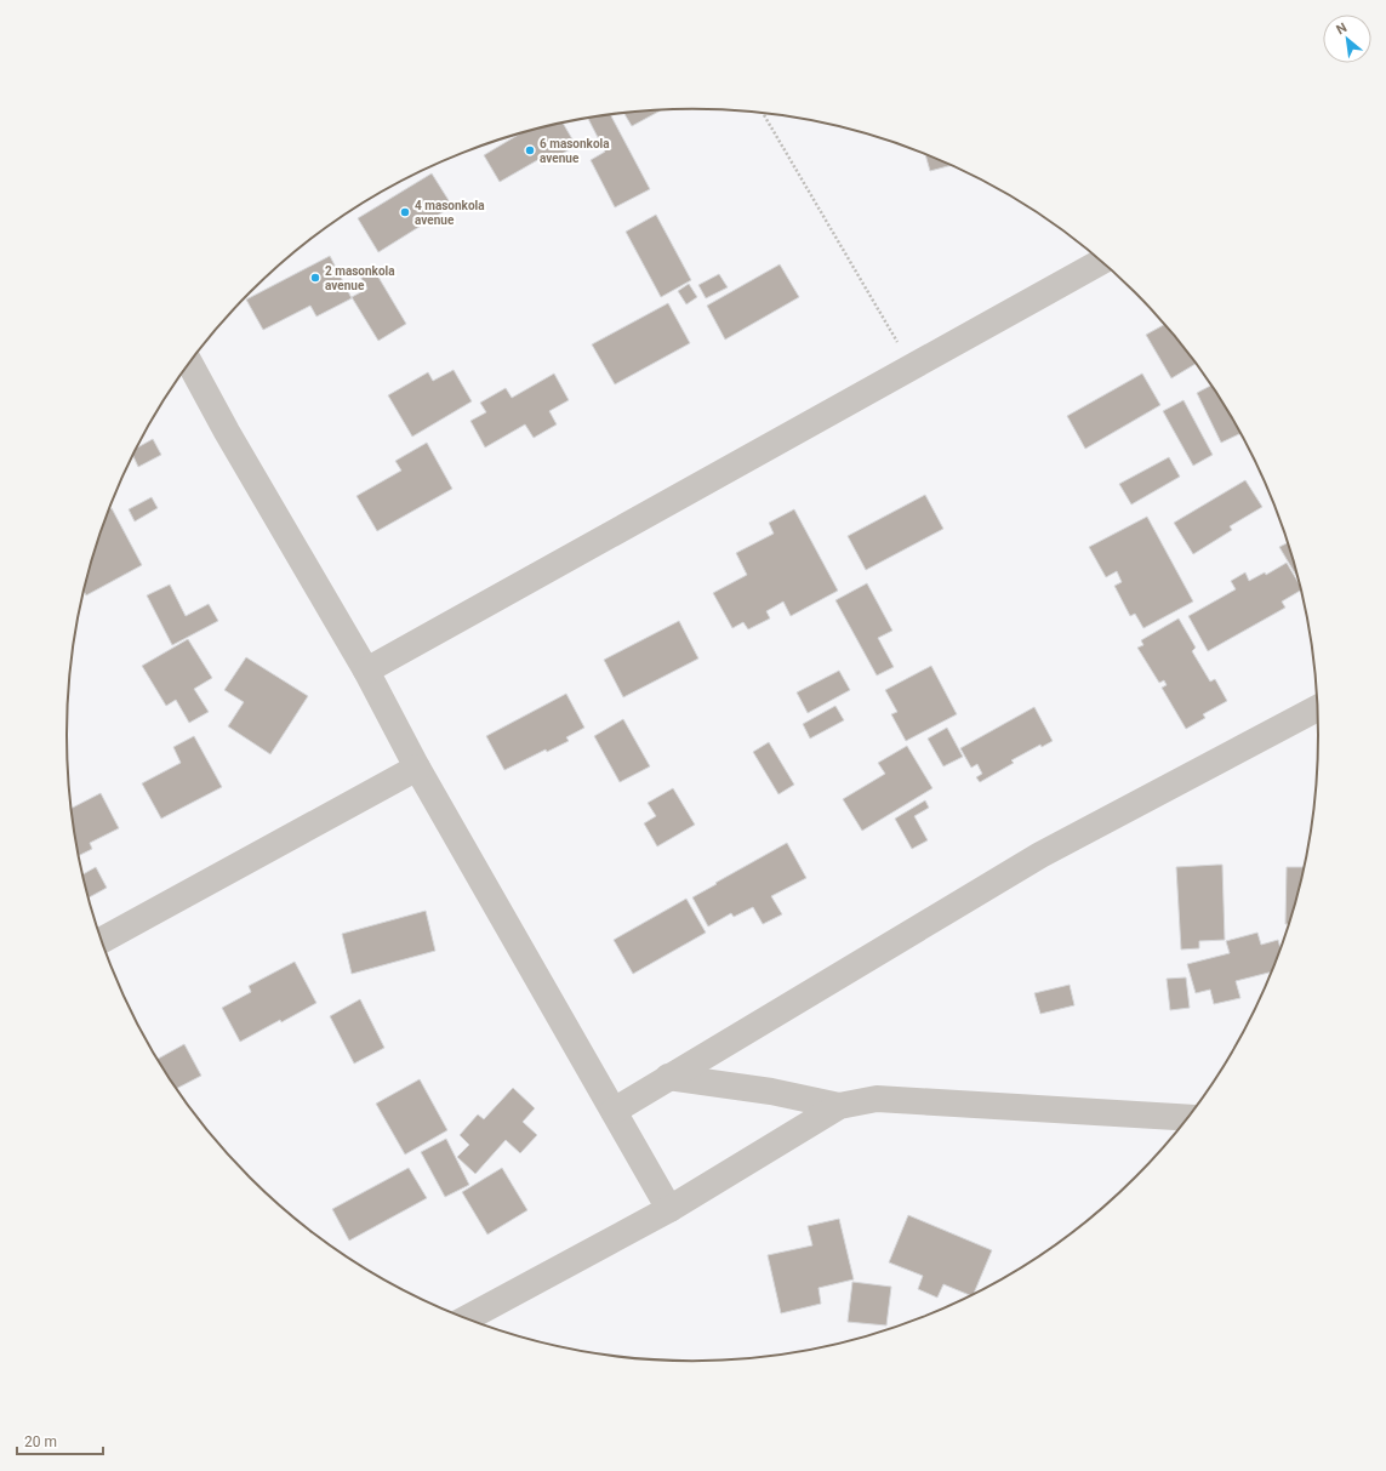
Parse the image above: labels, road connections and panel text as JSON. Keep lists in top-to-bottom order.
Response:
{
  "places": ["6 masonkola avenue", "4 masonkola avenue", "2 masonkola avenue"],
  "scale_bar": "20 m",
  "north": "top left"
}
